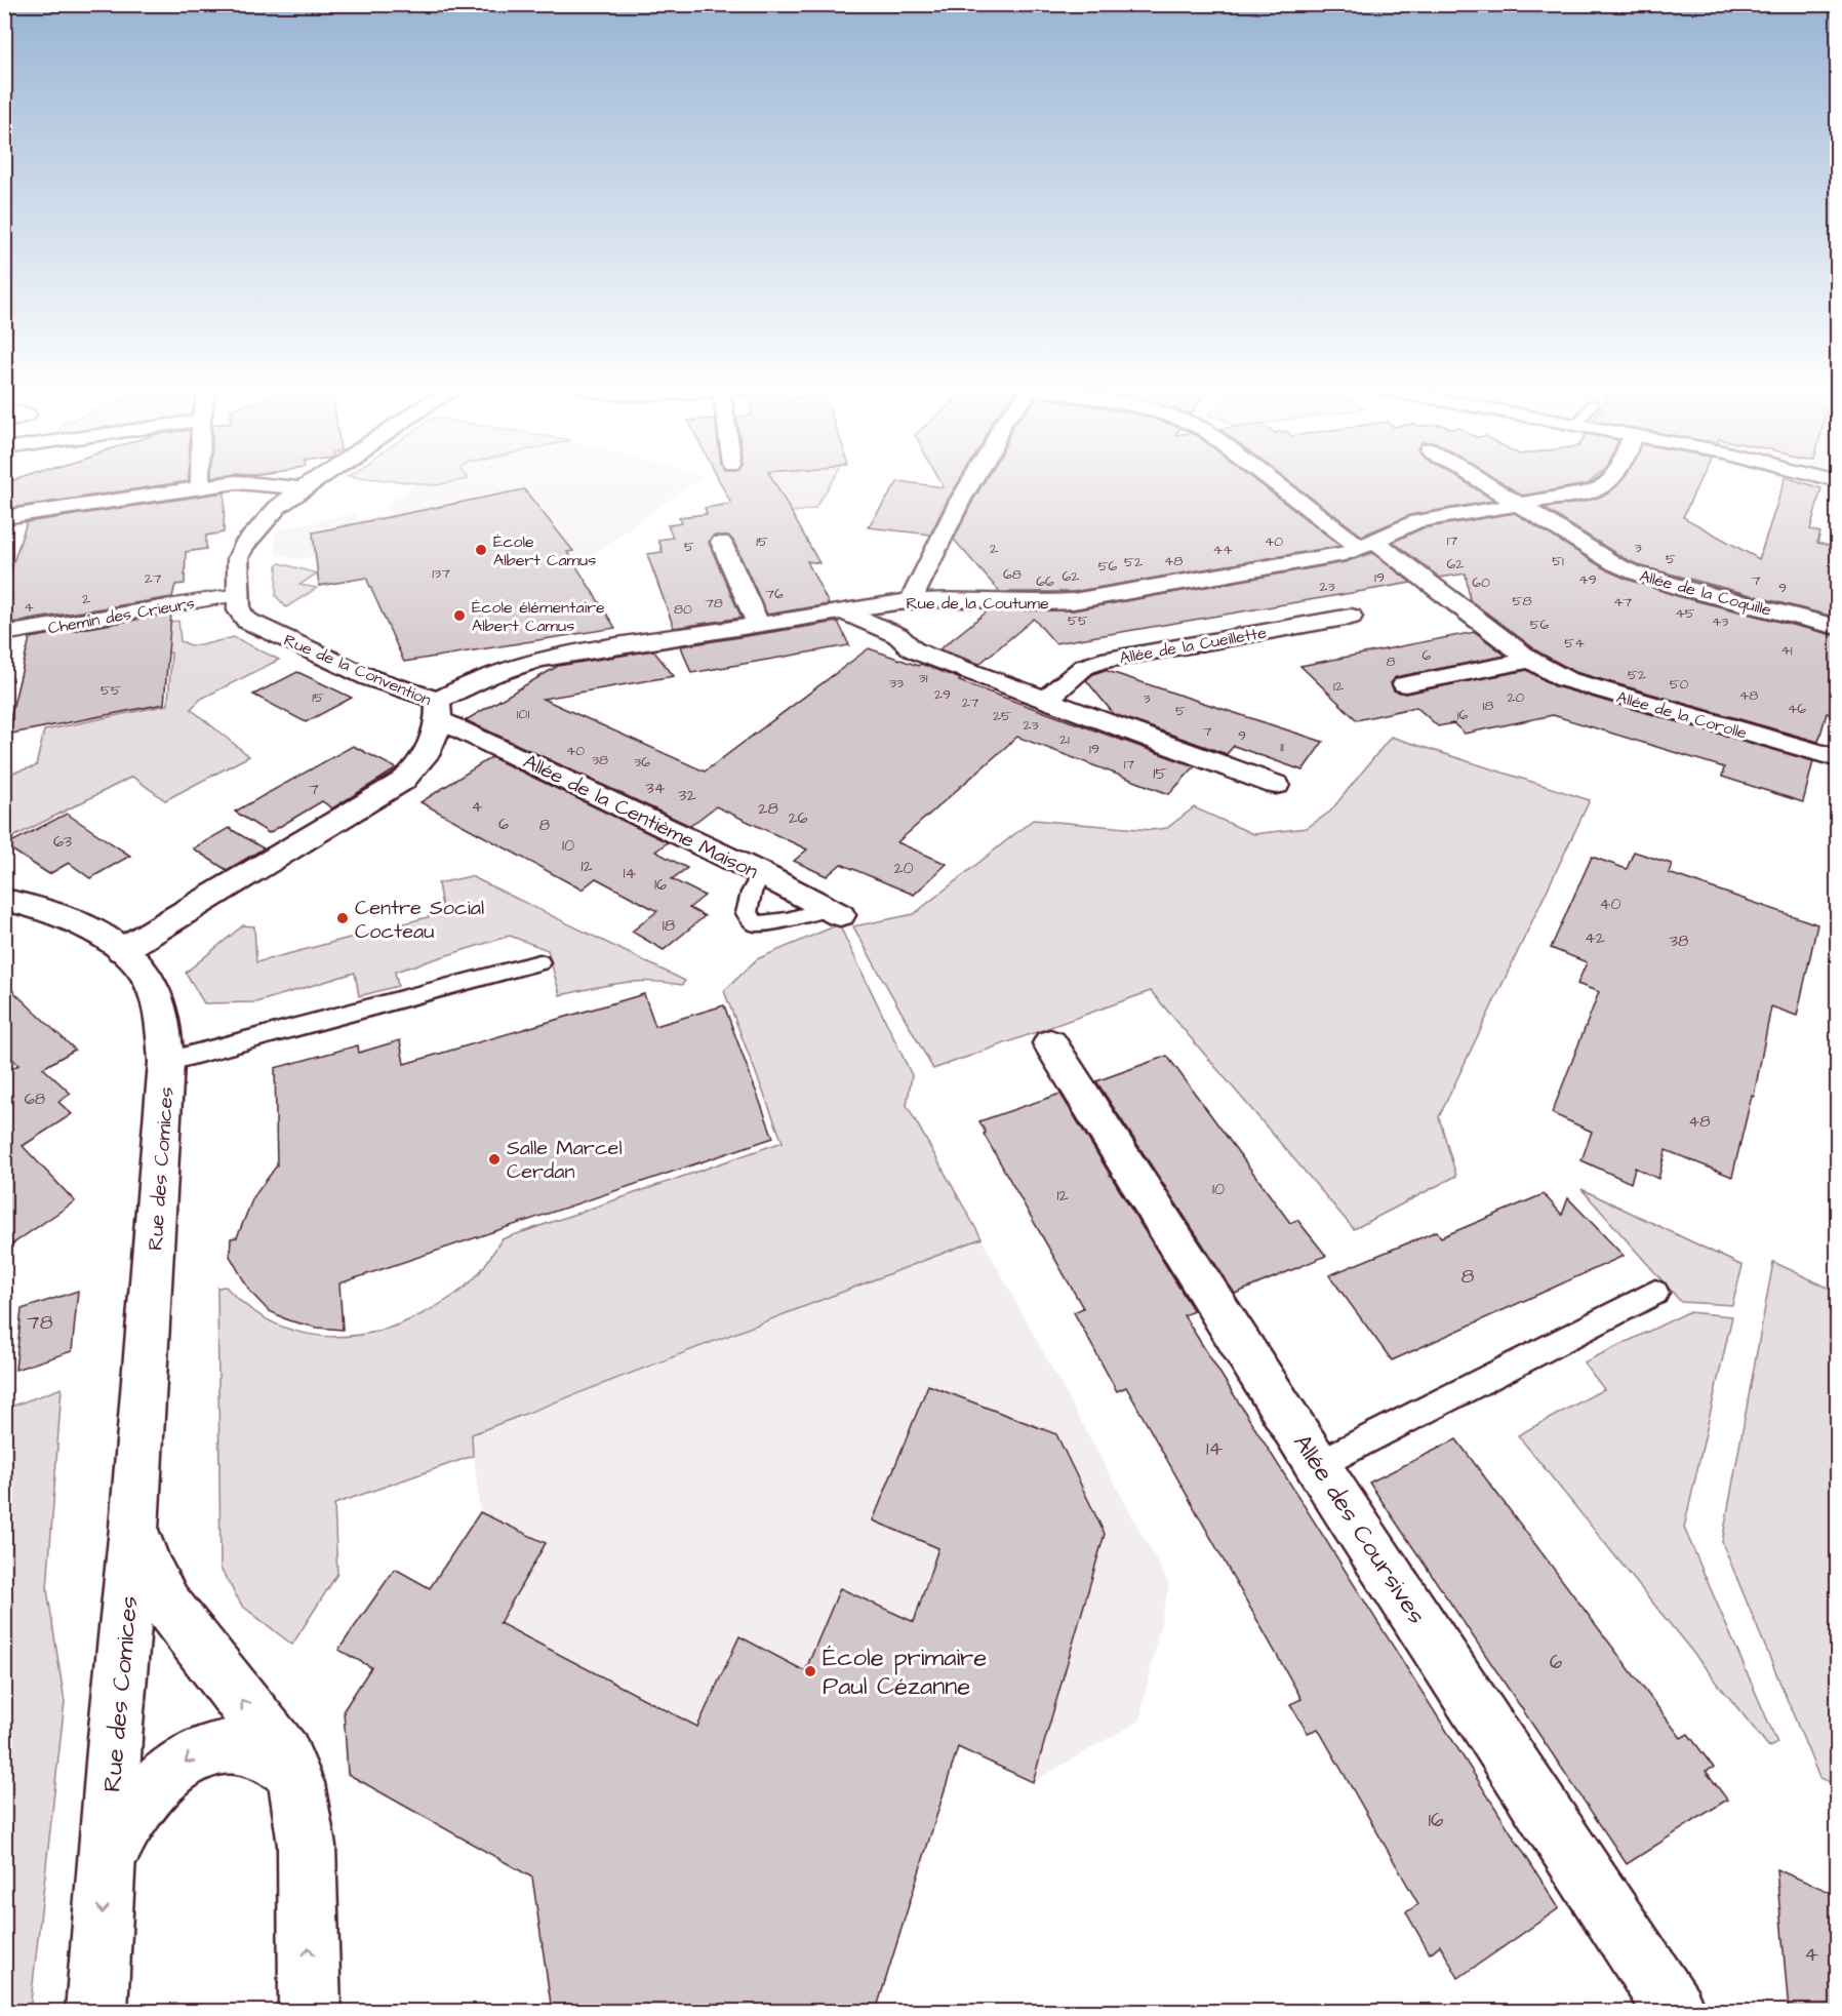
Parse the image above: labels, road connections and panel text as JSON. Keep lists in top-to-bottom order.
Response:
{
  "streets": {
    "street": [
      "Allée de la Coquille",
      "Rue de la Coutume",
      "Chemin des Crieurs",
      "Allée de la Cueillette",
      "Rue de la Convention",
      "Allée de la Corolle",
      "Allée de la Centième Maison",
      "Rue des Comices",
      "Allée des Coursives"
    ]
  },
  "crossings": [
    ["Allée de la Coquille", "Rue de la Coutume"],
    ["Rue de la Coutume", "Rue de la Convention"],
    ["Rue de la Coutume", "Allée de la Corolle"],
    ["Rue de la Coutume", "Allée de la Centième Maison"],
    ["Chemin des Crieurs", "Rue de la Convention"],
    ["Rue de la Convention", "Allée de la Centième Maison"],
    ["Rue de la Convention", "Rue des Comices"]
  ],
  "places": [
    "École Albert Camus",
    "École élémentaire Albert Camus",
    "Centre Social Cocteau",
    "Salle Marcel Cerdan",
    "École primaire Paul Cézanne"
  ],
  "house_numbers": [
    "17",
    "15",
    "40",
    "5",
    "3",
    "2",
    "44",
    "5",
    "48",
    "51",
    "52",
    "62",
    "56",
    "137",
    "68",
    "62",
    "19",
    "27",
    "49",
    "7",
    "66",
    "60",
    "23",
    "9",
    "76",
    "2",
    "58",
    "47",
    "78",
    "4",
    "80",
    "45",
    "55",
    "43",
    "56",
    "54",
    "41",
    "6",
    "8",
    "52",
    "31",
    "33",
    "50",
    "12",
    "55",
    "29",
    "48",
    "15",
    "20",
    "3",
    "27",
    "18",
    "46",
    "5",
    "101",
    "16",
    "25",
    "23",
    "7",
    "9",
    "21",
    "11",
    "19",
    "40",
    "38",
    "36",
    "17",
    "15",
    "34",
    "7",
    "32",
    "4",
    "28",
    "26",
    "6",
    "8",
    "63",
    "10",
    "12",
    "20",
    "14",
    "16",
    "40",
    "18",
    "42",
    "38",
    "68",
    "48",
    "10",
    "12",
    "8",
    "78",
    "14",
    "6",
    "16",
    "4"
  ]
}
